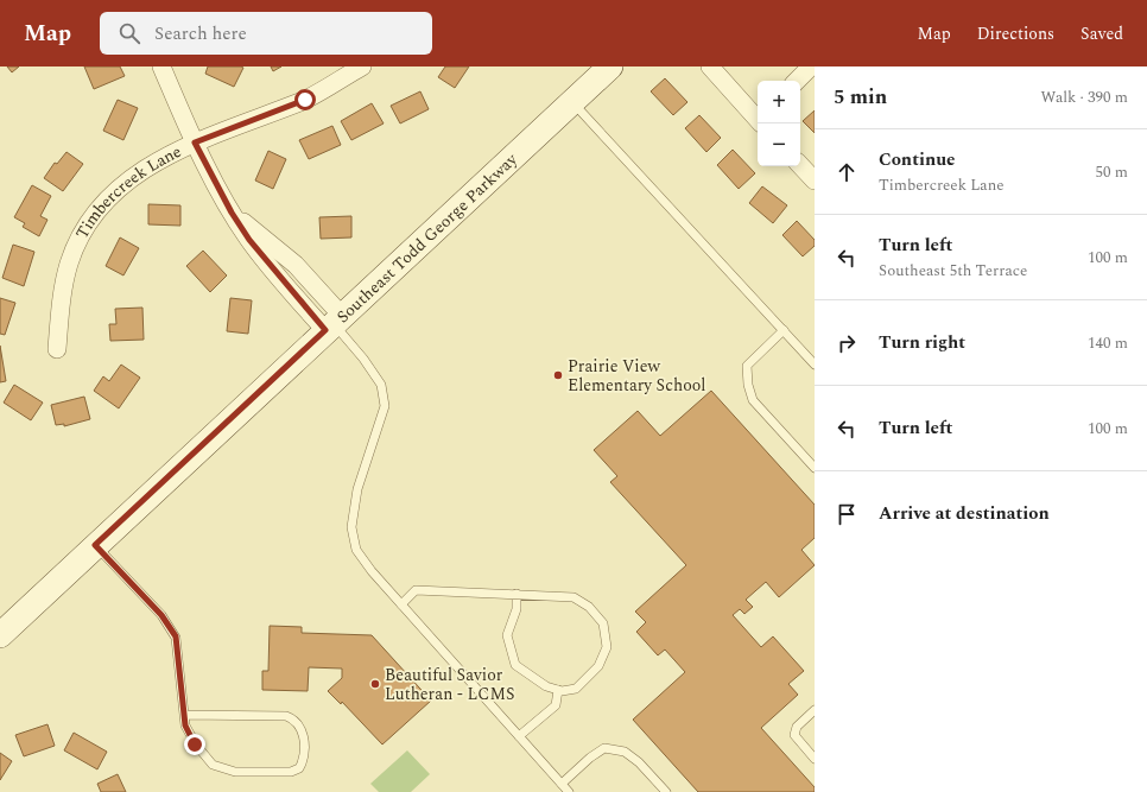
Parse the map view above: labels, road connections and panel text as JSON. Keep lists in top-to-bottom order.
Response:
{
  "streets": {
    "main road": ["Southeast Todd George Parkway"],
    "street": ["Timbercreek Lane"]
  },
  "places": ["Prairie View Elementary School", "Beautiful Savior Lutheran - LCMS"],
  "page": {
    "header": "Map",
    "search": "Search here",
    "nav": ["Map", "Directions", "Saved"],
    "heading": ["5 min", "Walk · 390 m"],
    "map_buttons": ["+", "−"],
    "list": [
      ["Continue", "Timbercreek Lane", "50 m"],
      ["Turn left", "Southeast 5th Terrace", "100 m"],
      ["Turn right", "140 m"],
      ["Turn left", "100 m"],
      "Arrive at destination"
    ]
  }
}
